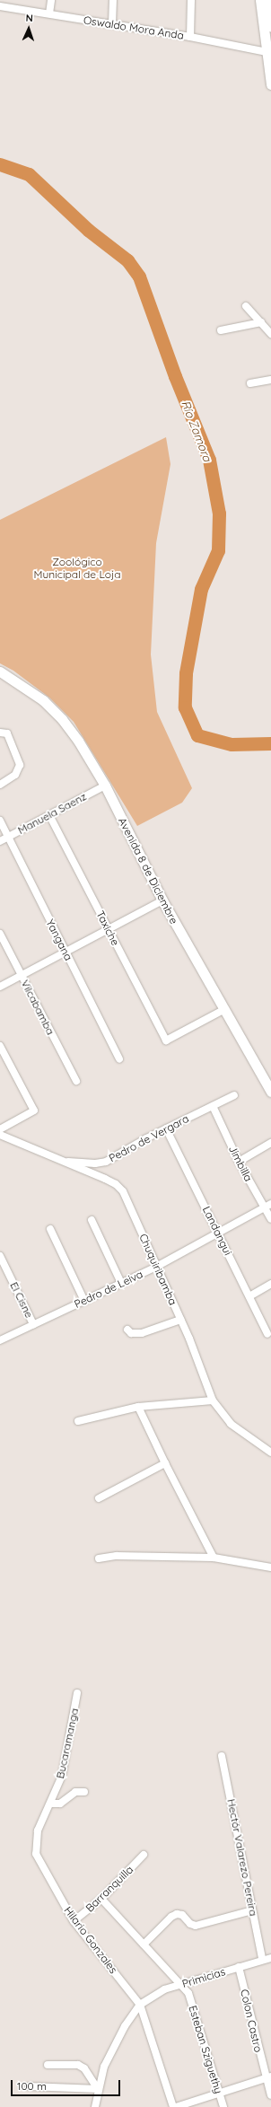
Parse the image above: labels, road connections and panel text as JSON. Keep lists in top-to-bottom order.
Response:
{
  "streets": {
    "main road": ["Avenida 8 de Diciembre"],
    "street": [
      "Oswaldo Mora Anda",
      "Manuela Saenz",
      "Taxiche",
      "Yangana",
      "Vilcabamba",
      "Pedro de Vergara",
      "Jimbilla",
      "Landangui",
      "Chuquiribamba",
      "Pedro de Leiva",
      "El Cisne",
      "Bucaramanga",
      "Hectór Valarezo Pereira",
      "Barranquilla",
      "Hilario Gonzales",
      "Primicias",
      "Colon Castro",
      "Esteban Sziguethy"
    ]
  },
  "crossings": [
    ["Manuela Saenz", "Avenida 8 de Diciembre"],
    ["Manuela Saenz", "Taxiche"],
    ["Manuela Saenz", "Yangana"],
    ["Avenida 8 de Diciembre", "Taxiche"],
    ["Pedro de Vergara", "Jimbilla"],
    ["Pedro de Vergara", "Landangui"],
    ["Pedro de Vergara", "Chuquiribamba"],
    ["Jimbilla", "Pedro de Leiva"],
    ["Landangui", "Pedro de Leiva"],
    ["Chuquiribamba", "Pedro de Leiva"],
    ["Pedro de Leiva", "El Cisne"],
    ["Bucaramanga", "Hilario Gonzales"],
    ["Hectór Valarezo Pereira", "Primicias"],
    ["Barranquilla", "Hilario Gonzales"],
    ["Hilario Gonzales", "Primicias"],
    ["Primicias", "Colon Castro"],
    ["Primicias", "Esteban Sziguethy"]
  ],
  "water": ["Río Zamora"],
  "parks": ["Zoológico Municipal de Loja"],
  "scale_bar": "100 m",
  "north": "top"
}
